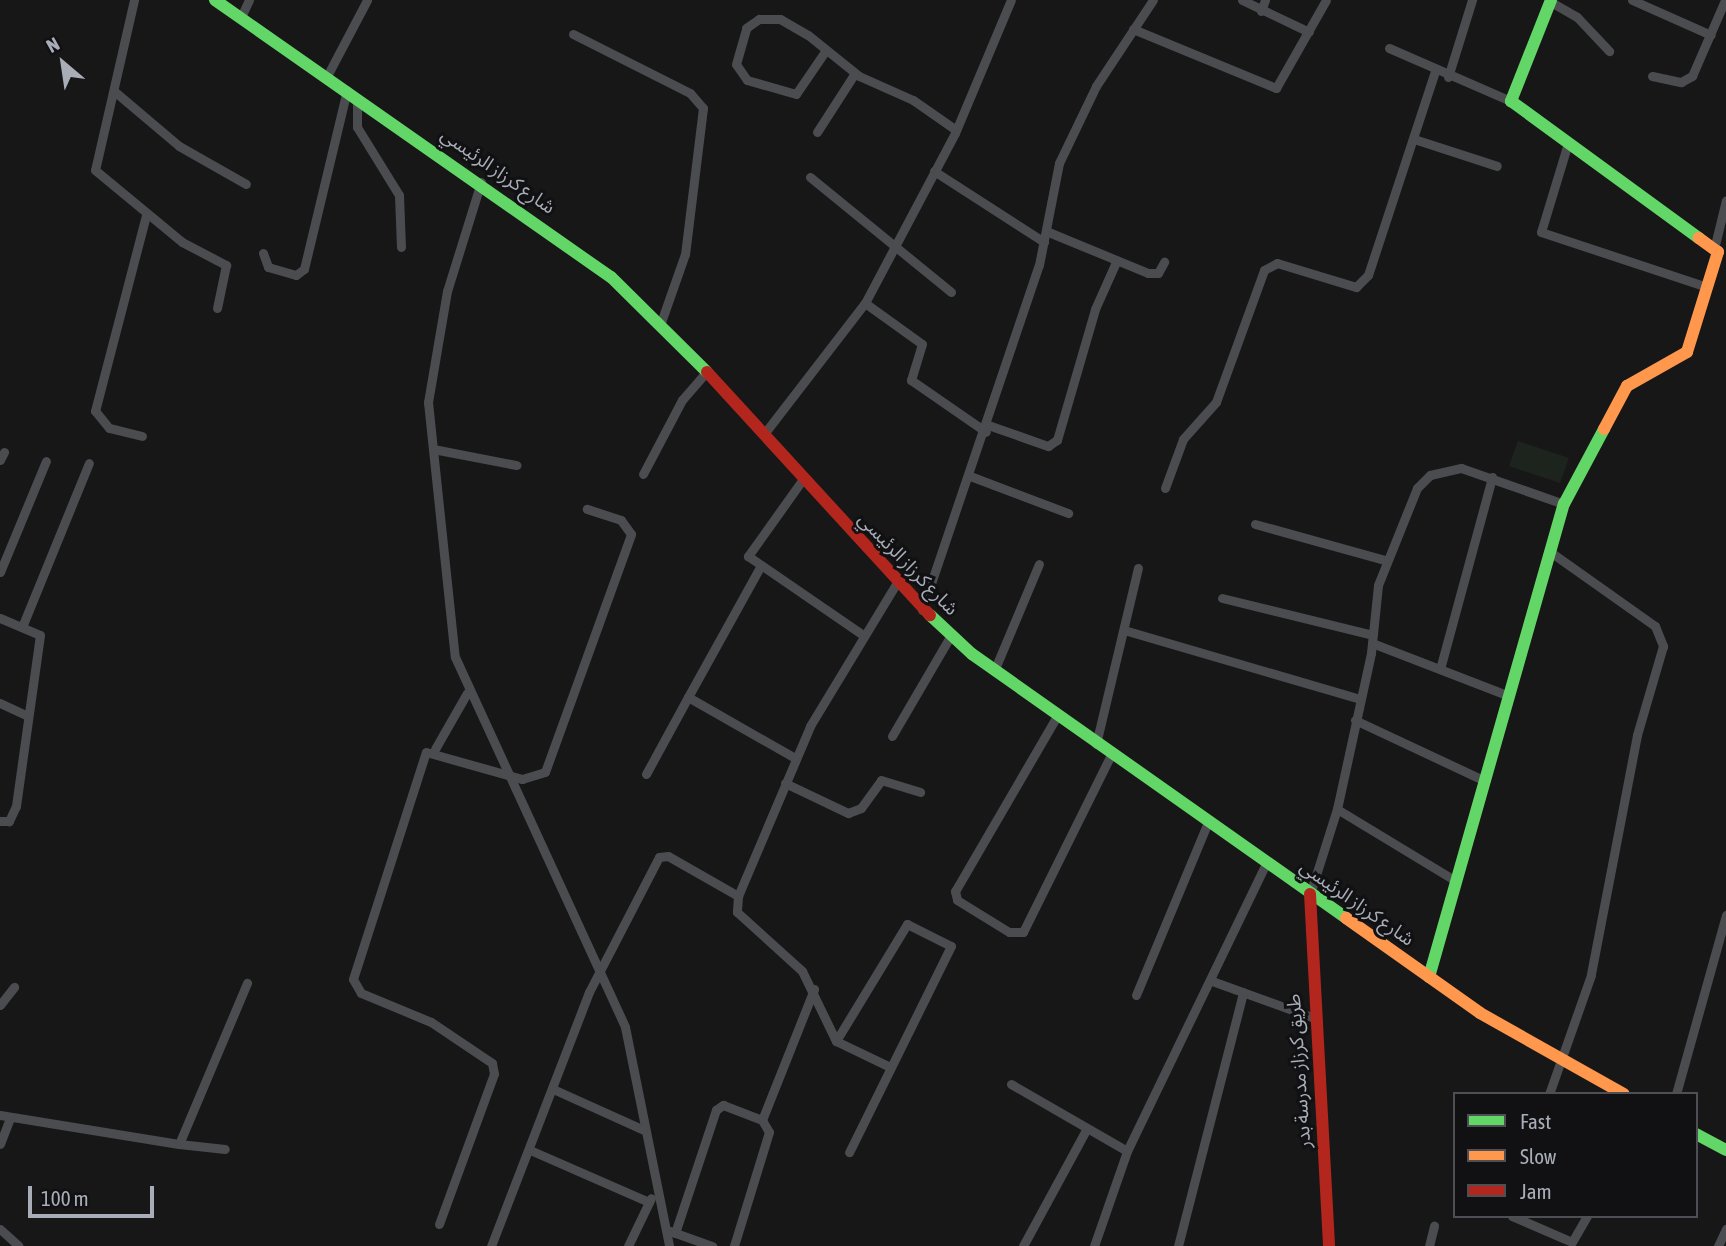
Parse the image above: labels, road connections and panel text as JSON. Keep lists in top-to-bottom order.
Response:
{
  "streets": {
    "street": ["شارع كرزاز الرئيسي", "طريق كرزاز مدرسة بدر"]
  },
  "crossings": [
    ["شارع كرزاز الرئيسي", "طريق كرزاز مدرسة بدر"]
  ],
  "legend": ["Fast", "Slow", "Jam"],
  "scale_bar": "100 m",
  "north": "top left"
}
